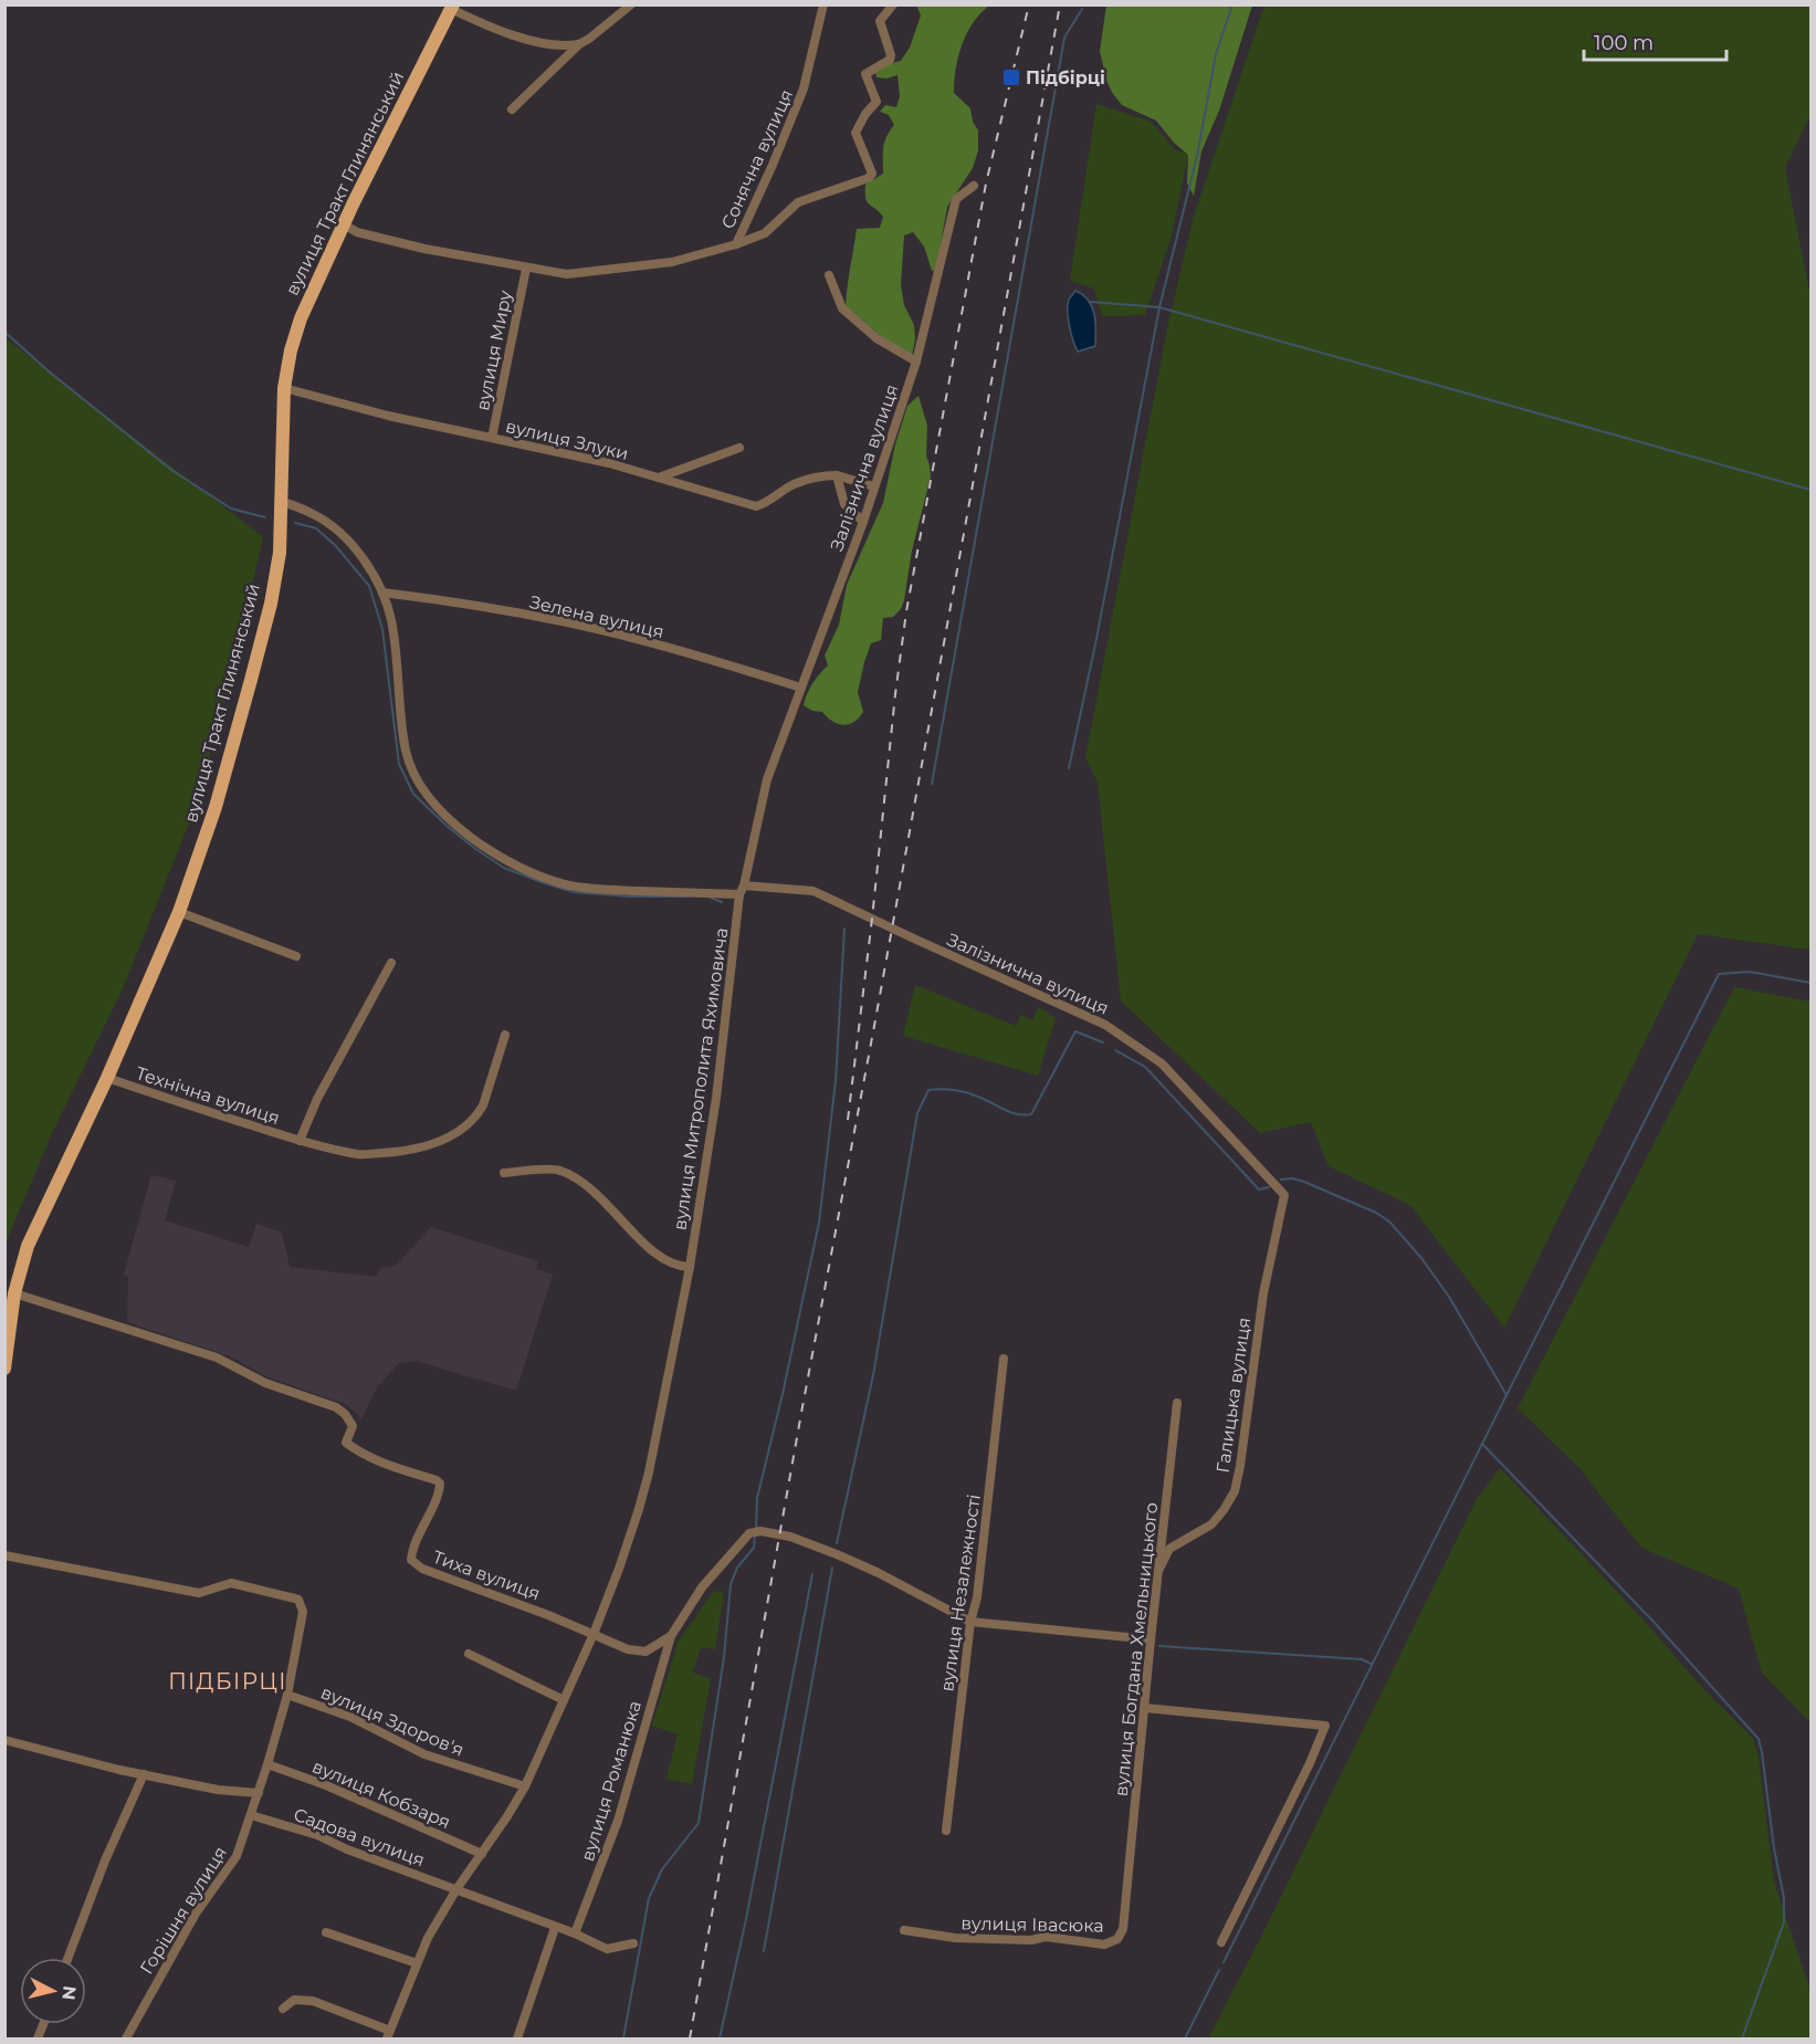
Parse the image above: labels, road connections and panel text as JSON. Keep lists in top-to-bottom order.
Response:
{
  "streets": {
    "main road": ["вулиця Тракт Глинянський"],
    "street": [
      "Сонячна вулиця",
      "вулиця Миру",
      "вулиця Злуки",
      "Залізнична вулиця",
      "Зелена вулиця",
      "вулиця Митрополита Яхимовича",
      "Технічна вулиця",
      "Галицька вулиця",
      "Тиха вулиця",
      "вулиця Незалежності",
      "вулиця Богдана Хмельницького",
      "вулиця Здоров'я",
      "вулиця Романюка",
      "вулиця Кобзаря",
      "Садова вулиця",
      "Горішня вулиця",
      "вулиця Івасюка"
    ]
  },
  "crossings": [
    ["Сонячна вулиця", "вулиця Тракт Глинянський"],
    ["Сонячна вулиця", "вулиця Миру"],
    ["вулиця Тракт Глинянський", "вулиця Злуки"],
    ["вулиця Тракт Глинянський", "Залізнична вулиця"],
    ["вулиця Тракт Глинянський", "Технічна вулиця"],
    ["вулиця Тракт Глинянський", "Тиха вулиця"],
    ["вулиця Миру", "вулиця Злуки"],
    ["вулиця Злуки", "Залізнична вулиця"],
    ["Залізнична вулиця", "Зелена вулиця"],
    ["Залізнична вулиця", "вулиця Митрополита Яхимовича"],
    ["Залізнична вулиця", "Галицька вулиця"],
    ["вулиця Митрополита Яхимовича", "Тиха вулиця"],
    ["вулиця Митрополита Яхимовича", "вулиця Здоров'я"],
    ["вулиця Митрополита Яхимовича", "вулиця Романюка"],
    ["вулиця Митрополита Яхимовича", "вулиця Кобзаря"],
    ["вулиця Митрополита Яхимовича", "Садова вулиця"],
    ["Галицька вулиця", "вулиця Богдана Хмельницького"],
    ["Тиха вулиця", "вулиця Романюка"],
    ["вулиця Незалежності", "вулиця Романюка"],
    ["вулиця Богдана Хмельницького", "вулиця Івасюка"],
    ["вулиця Здоров'я", "Горішня вулиця"],
    ["вулиця Кобзаря", "Горішня вулиця"],
    ["Садова вулиця", "Горішня вулиця"]
  ],
  "districts": ["ПІДБІРЦІ"],
  "places": {
    "transit": ["Підбірці"]
  },
  "scale_bar": "100 m",
  "north": "right"
}
